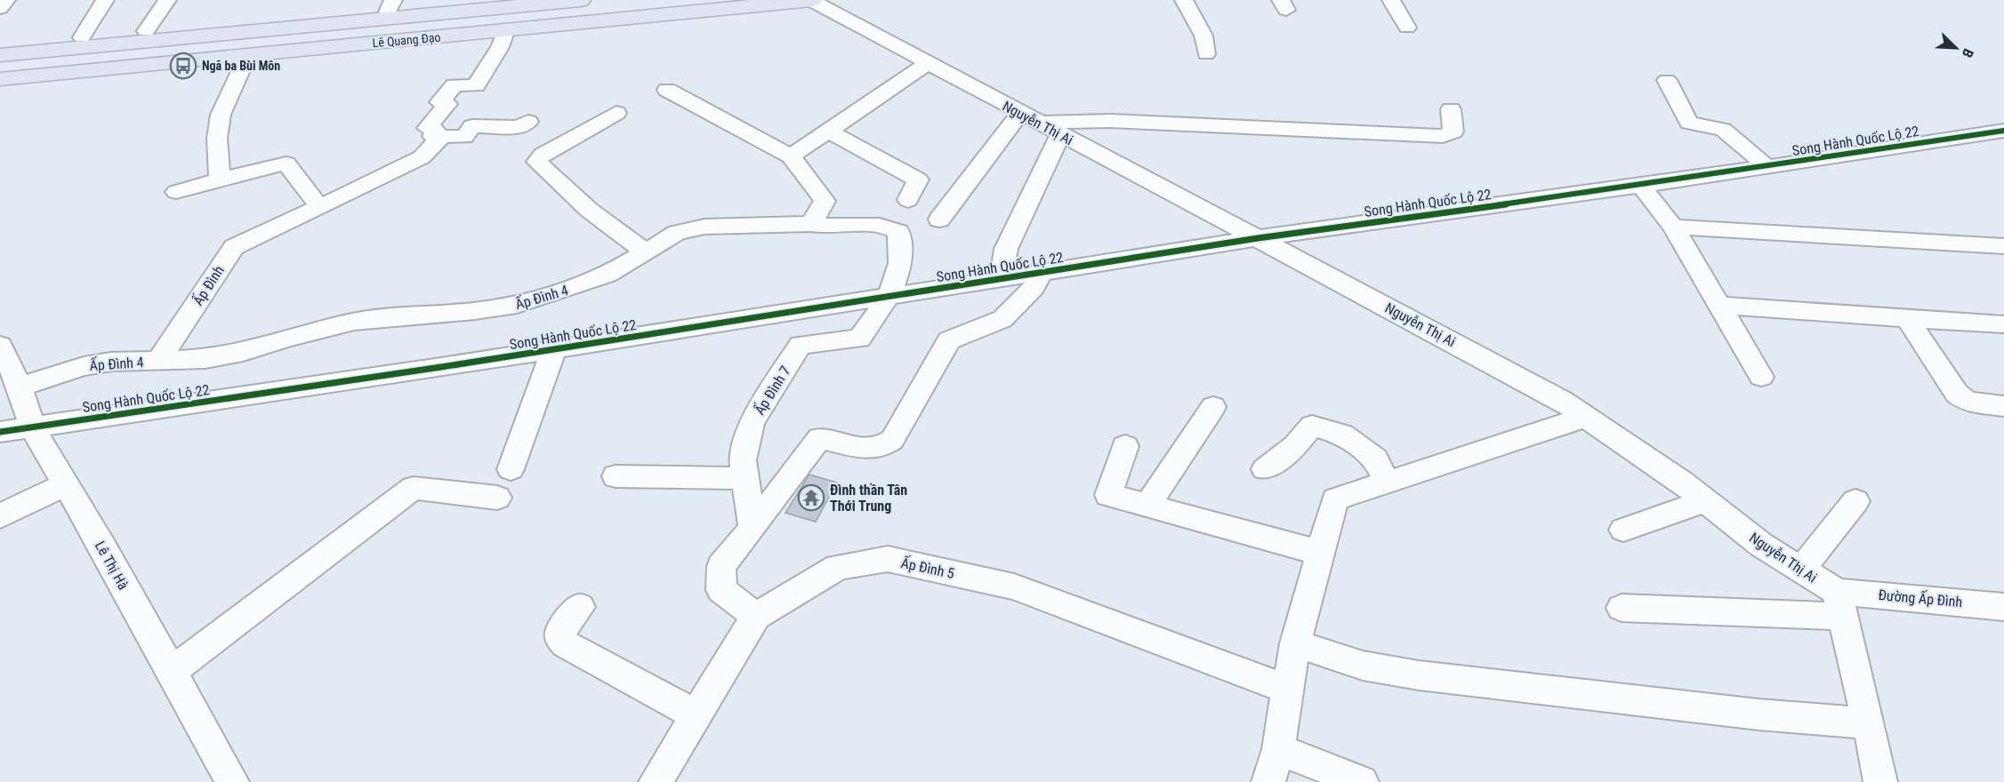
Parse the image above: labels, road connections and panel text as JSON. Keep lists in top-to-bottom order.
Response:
{
  "streets": {
    "highway": ["Lê Quang Đạo"],
    "street": [
      "Nguyễn Thị Ai",
      "Song Hành Quốc Lộ 22",
      "Ấp Đình",
      "Ấp Đình 4",
      "Ấp Đình 7",
      "Lê Thị Hà",
      "Ấp Đình 5",
      "Đường Ấp Đình"
    ]
  },
  "crossings": [
    ["Lê Quang Đạo", "Nguyễn Thị Ai"],
    ["Nguyễn Thị Ai", "Song Hành Quốc Lộ 22"],
    ["Nguyễn Thị Ai", "Đường Ấp Đình"],
    ["Song Hành Quốc Lộ 22", "Ấp Đình 4"],
    ["Song Hành Quốc Lộ 22", "Ấp Đình 7"],
    ["Song Hành Quốc Lộ 22", "Lê Thị Hà"],
    ["Ấp Đình", "Ấp Đình 4"],
    ["Ấp Đình 4", "Ấp Đình 7"],
    ["Ấp Đình 4", "Lê Thị Hà"]
  ],
  "places": {
    "bus stop": ["Ngã ba Bùi Môn"],
    "temple": ["Đình thần Tân Thới Trung"]
  },
  "north": "bottom right"
}
